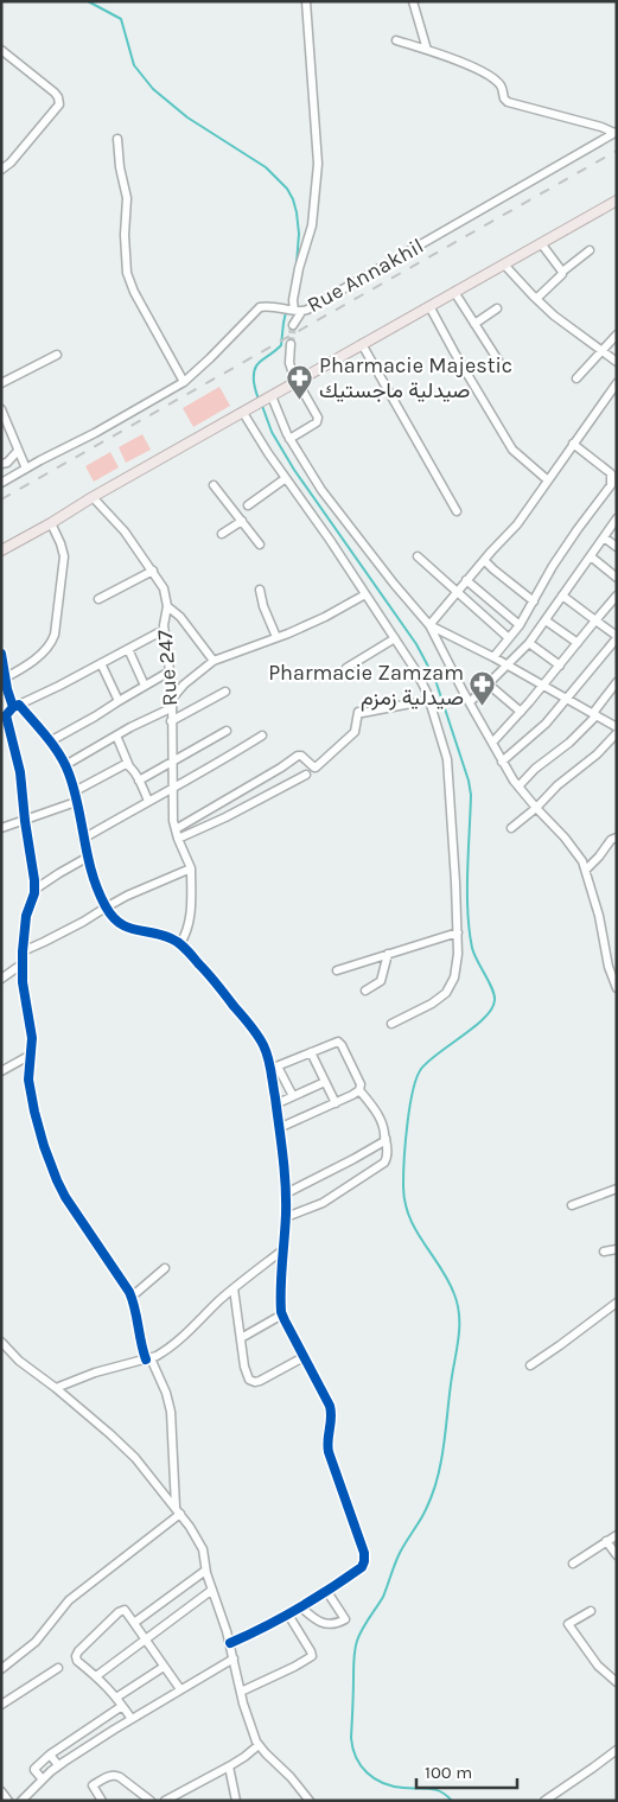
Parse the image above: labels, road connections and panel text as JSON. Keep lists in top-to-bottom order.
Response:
{
  "streets": {
    "street": ["Rue Annakhil", "Rue 247"]
  },
  "places": {
    "pharmacy": ["Pharmacie Majestic صيدلية ماجستيك", "Pharmacie Zamzam صيدلية زمزم"]
  },
  "scale_bar": "100 m"
}
